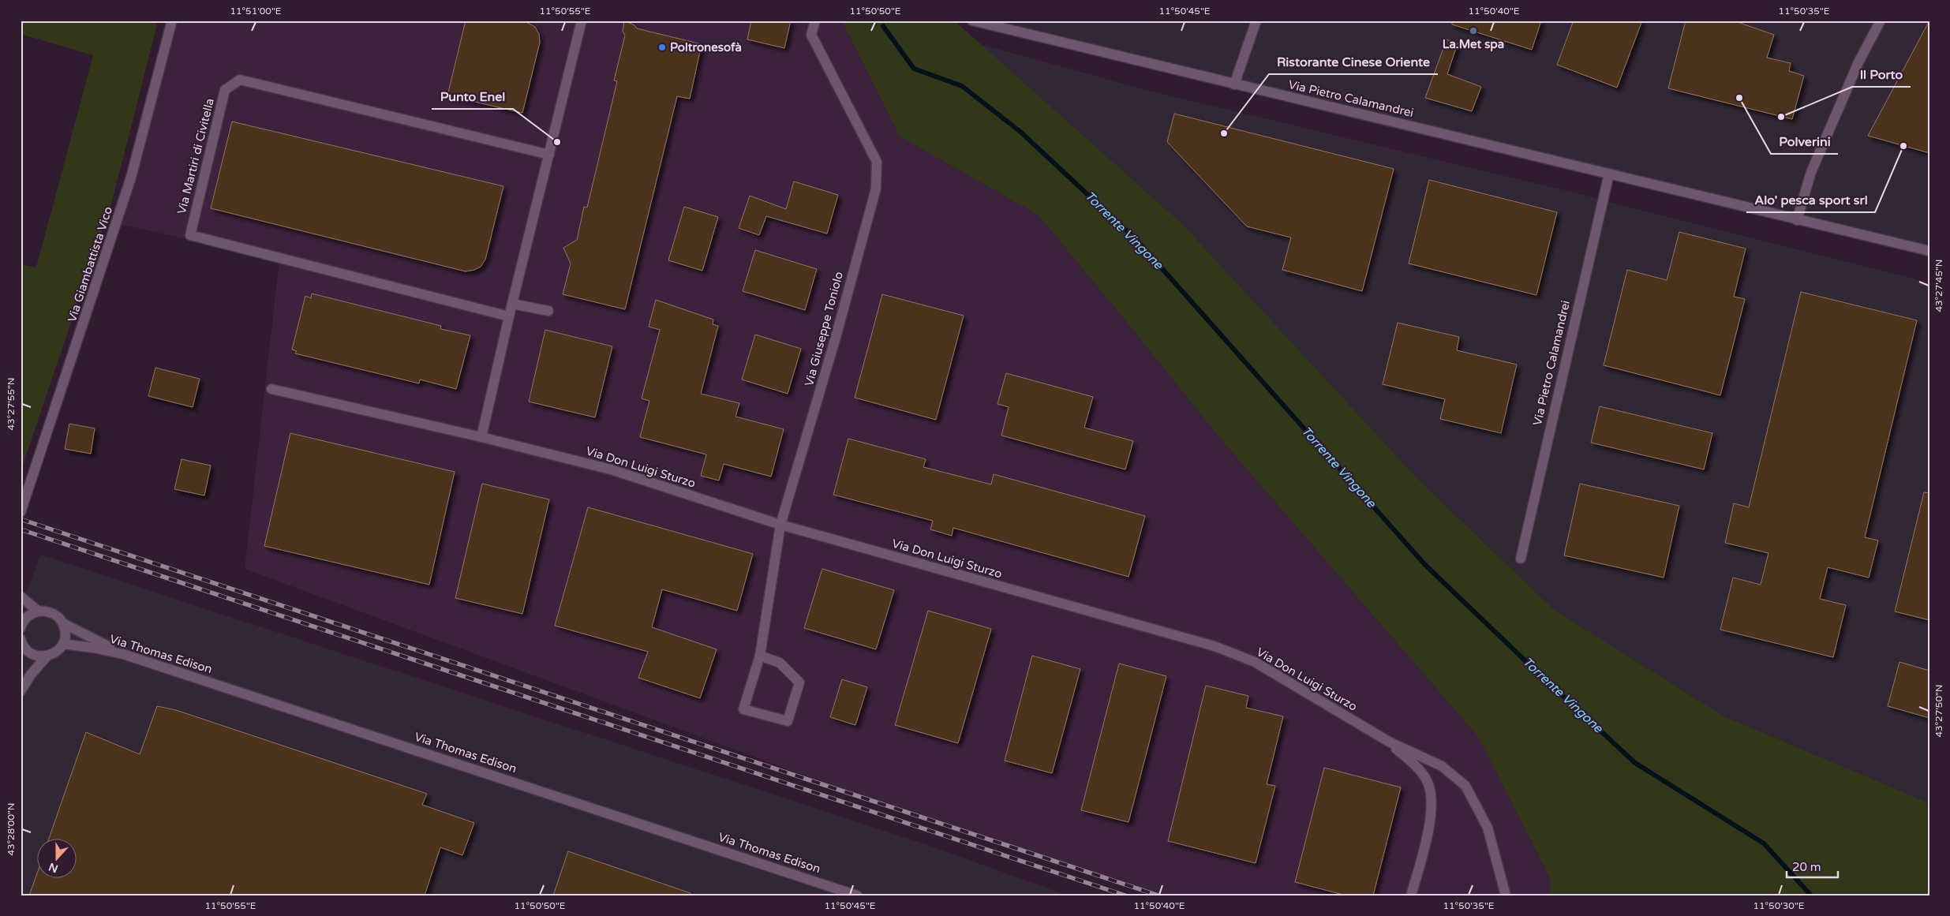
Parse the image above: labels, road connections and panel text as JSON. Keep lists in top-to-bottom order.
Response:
{
  "streets": {
    "street": [
      "Via Pietro Calamandrei",
      "Via Martiri di Civitella",
      "Via Giambattista Vico",
      "Via Giuseppe Toniolo",
      "Via Don Luigi Sturzo",
      "Via Thomas Edison"
    ]
  },
  "crossings": [
    ["Via Giuseppe Toniolo", "Via Don Luigi Sturzo"]
  ],
  "water": ["Torrente Vingone"],
  "places": [
    "La.Met spa",
    "Poltronesofà",
    "Polverini",
    "Il Porto",
    "Ristorante Cinese Oriente",
    "Punto Enel",
    "Alo' pesca sport srl"
  ],
  "scale_bar": "20 m",
  "north": "bottom",
  "coordinates": [
    "11°51'00\"E",
    "11°50'55\"E",
    "11°50'50\"E",
    "11°50'45\"E",
    "11°50'40\"E",
    "11°50'35\"E",
    "43°27'45\"N",
    "43°27'55\"N",
    "43°27'50\"N",
    "43°28'00\"N",
    "11°50'30\"E"
  ]
}
